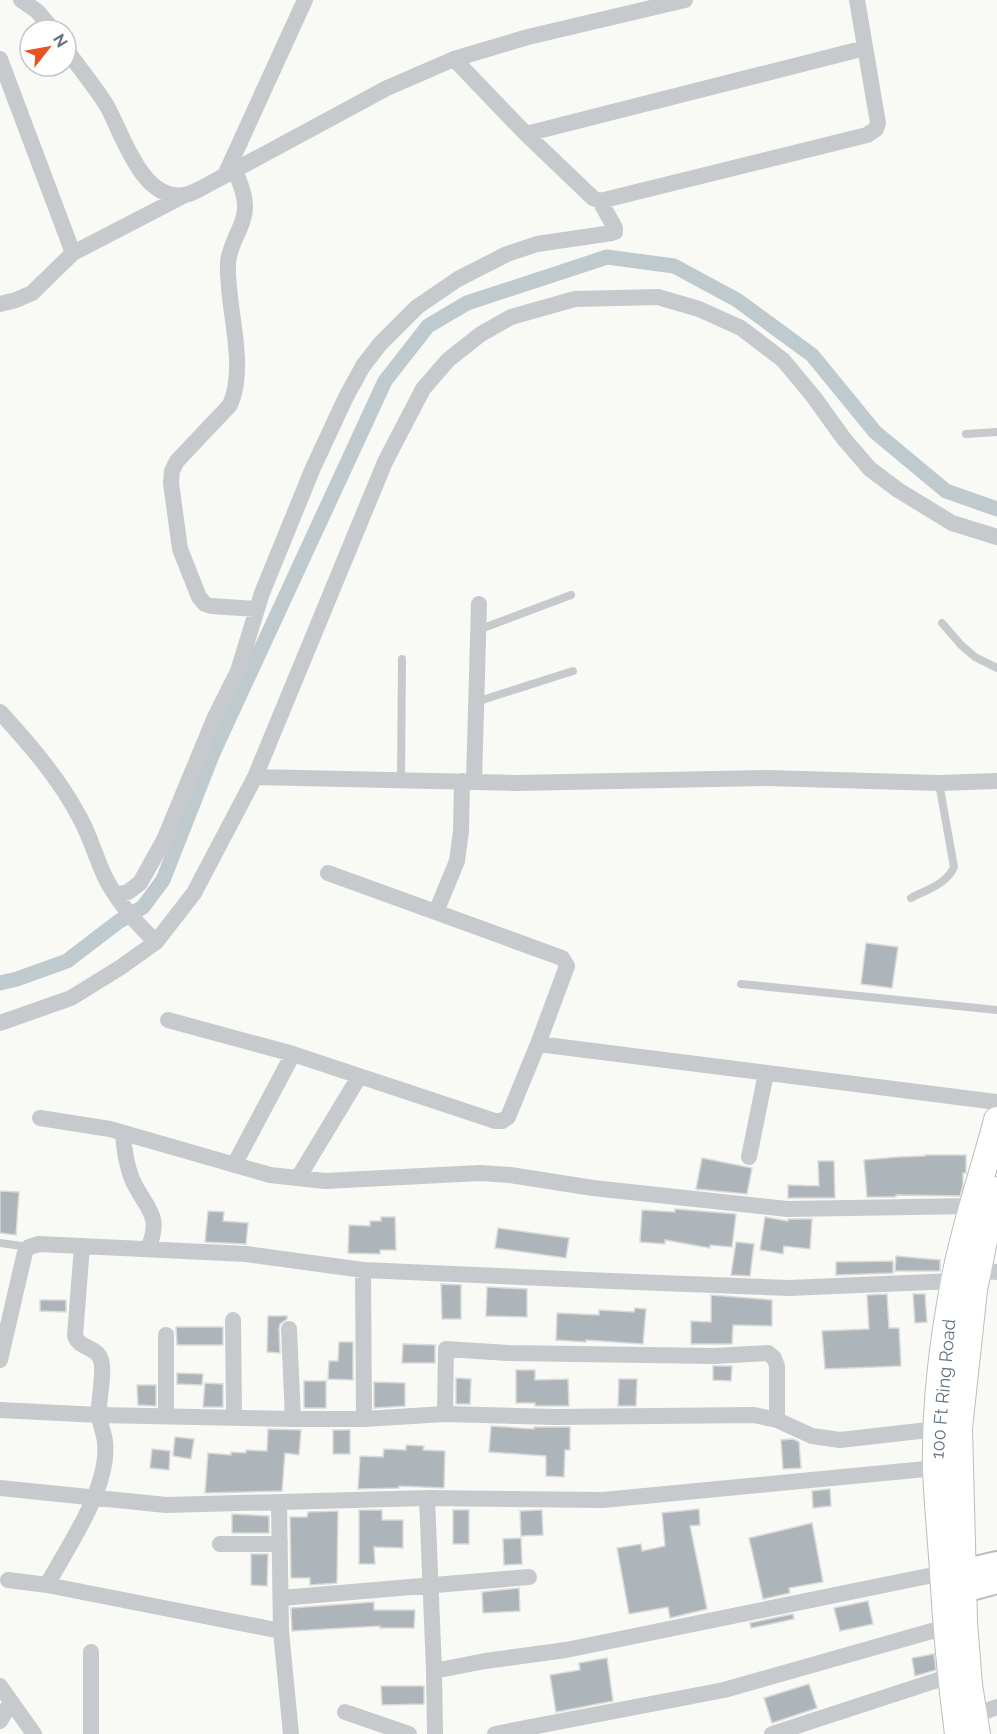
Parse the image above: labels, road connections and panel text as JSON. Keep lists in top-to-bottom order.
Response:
{
  "streets": {
    "main road": ["100 Ft Ring Road"]
  },
  "north": "top right"
}
